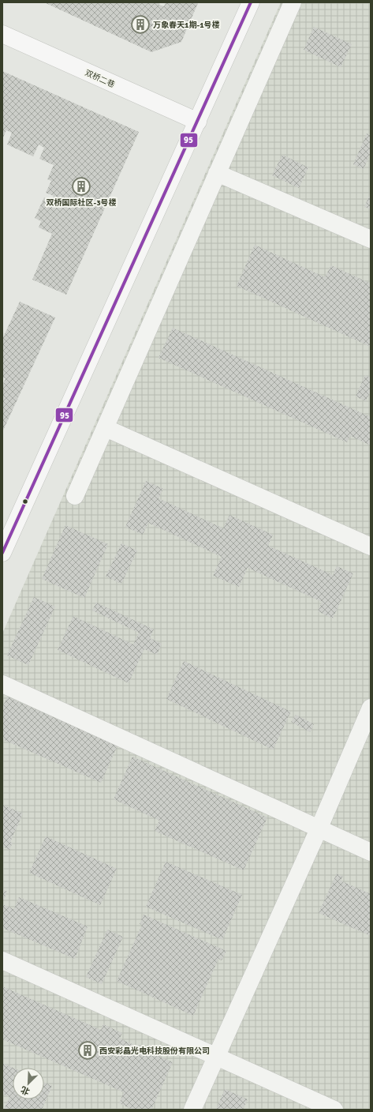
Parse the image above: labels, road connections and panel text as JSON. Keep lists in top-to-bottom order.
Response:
{
  "streets": {
    "street": ["双桥二巷"]
  },
  "places": {
    "building": ["万象春天1期-1号楼", "双桥国际社区-3号楼", "西安彩晶光电科技股份有限公司"]
  },
  "lines": ["transit line 95"],
  "north": "bottom left"
}
